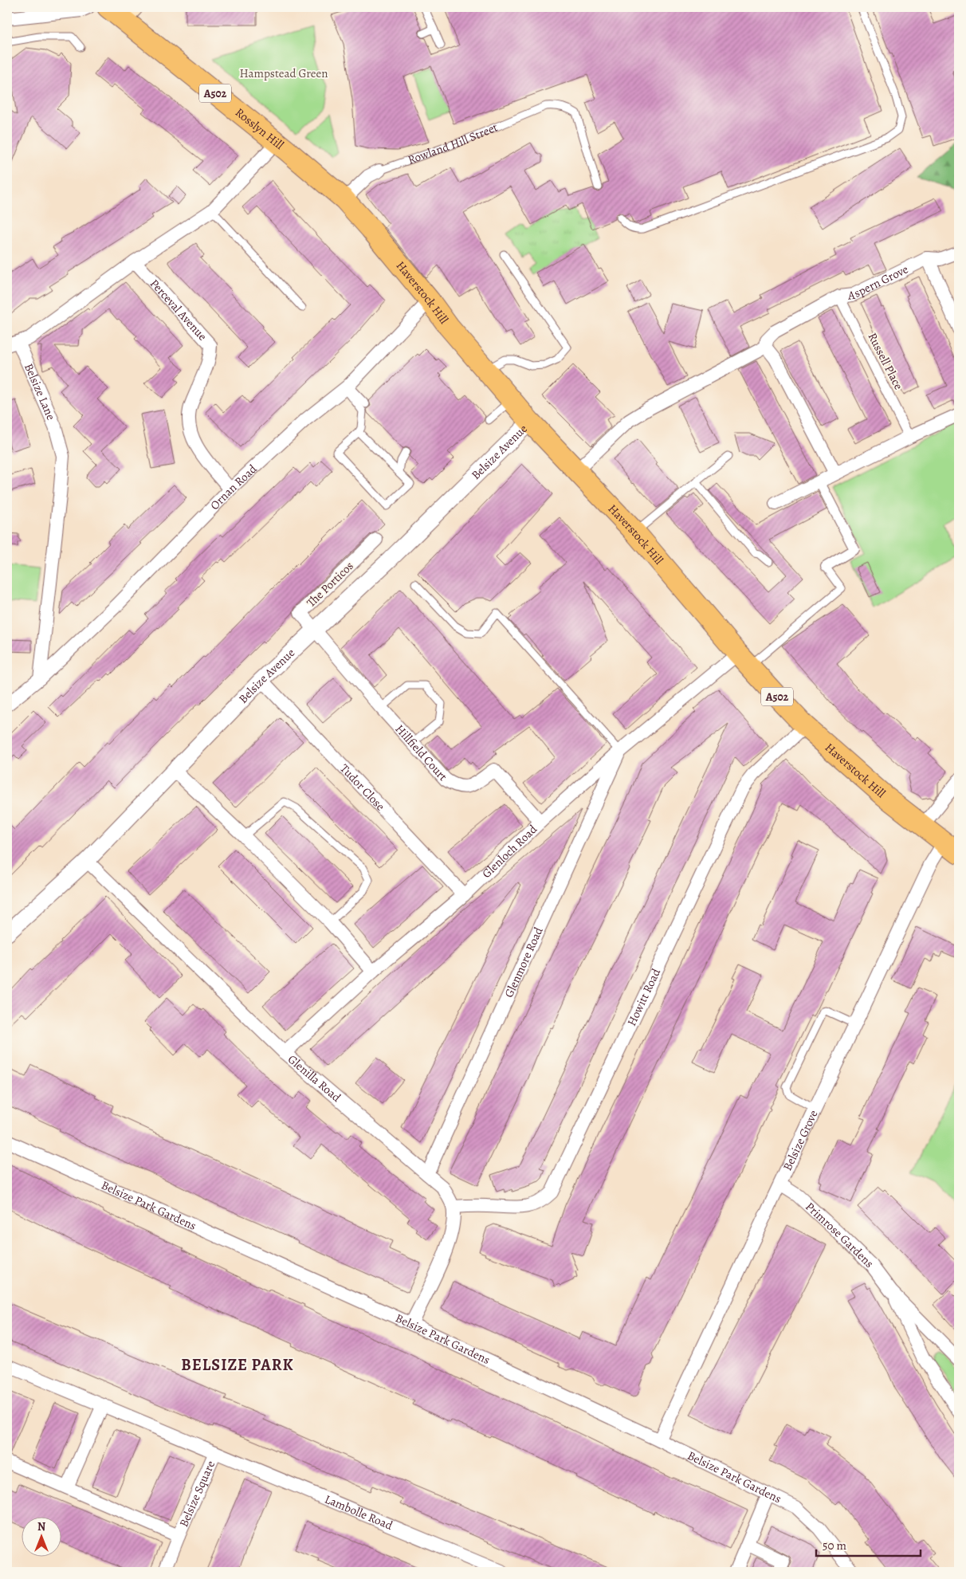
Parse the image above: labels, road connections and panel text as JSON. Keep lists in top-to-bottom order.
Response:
{
  "streets": {
    "main road": ["A502", "Rosslyn Hill", "Haverstock Hill"],
    "street": [
      "Rowland Hill Street",
      "Aspern Grove",
      "Perceval Avenue",
      "Russell Place",
      "Belsize Lane",
      "Belsize Avenue",
      "Ornan Road",
      "The Porticos",
      "Hillfield Court",
      "Tudor Close",
      "Glenloch Road",
      "Glenmore Road",
      "Howitt Road",
      "Glenilla Road",
      "Belsize Grove",
      "Belsize Park Gardens",
      "Primrose Gardens",
      "Belsize Square",
      "Lambolle Road"
    ]
  },
  "crossings": [
    ["Rosslyn Hill", "Rowland Hill Street"],
    ["Rosslyn Hill", "Haverstock Hill"],
    ["Rosslyn Hill", "Belsize Lane"],
    ["Rowland Hill Street", "Haverstock Hill"],
    ["Aspern Grove", "Haverstock Hill"],
    ["Aspern Grove", "Russell Place"],
    ["Haverstock Hill", "Belsize Avenue"],
    ["Haverstock Hill", "Ornan Road"],
    ["Haverstock Hill", "Glenloch Road"],
    ["Haverstock Hill", "Howitt Road"],
    ["Haverstock Hill", "Belsize Grove"],
    ["Perceval Avenue", "Belsize Lane"],
    ["Perceval Avenue", "Ornan Road"],
    ["Belsize Lane", "Ornan Road"],
    ["Belsize Avenue", "The Porticos"],
    ["Belsize Avenue", "Hillfield Court"],
    ["Belsize Avenue", "Tudor Close"],
    ["Belsize Avenue", "Glenilla Road"],
    ["The Porticos", "Hillfield Court"],
    ["Hillfield Court", "Glenloch Road"],
    ["Tudor Close", "Glenloch Road"],
    ["Glenloch Road", "Glenmore Road"],
    ["Glenloch Road", "Glenilla Road"],
    ["Glenmore Road", "Glenilla Road"],
    ["Howitt Road", "Glenilla Road"],
    ["Glenilla Road", "Belsize Park Gardens"],
    ["Belsize Grove", "Belsize Park Gardens"],
    ["Belsize Grove", "Primrose Gardens"],
    ["Belsize Square", "Lambolle Road"]
  ],
  "districts": ["BELSIZE PARK"],
  "parks": ["Hampstead Green"],
  "scale_bar": "50 m",
  "north": "top"
}
